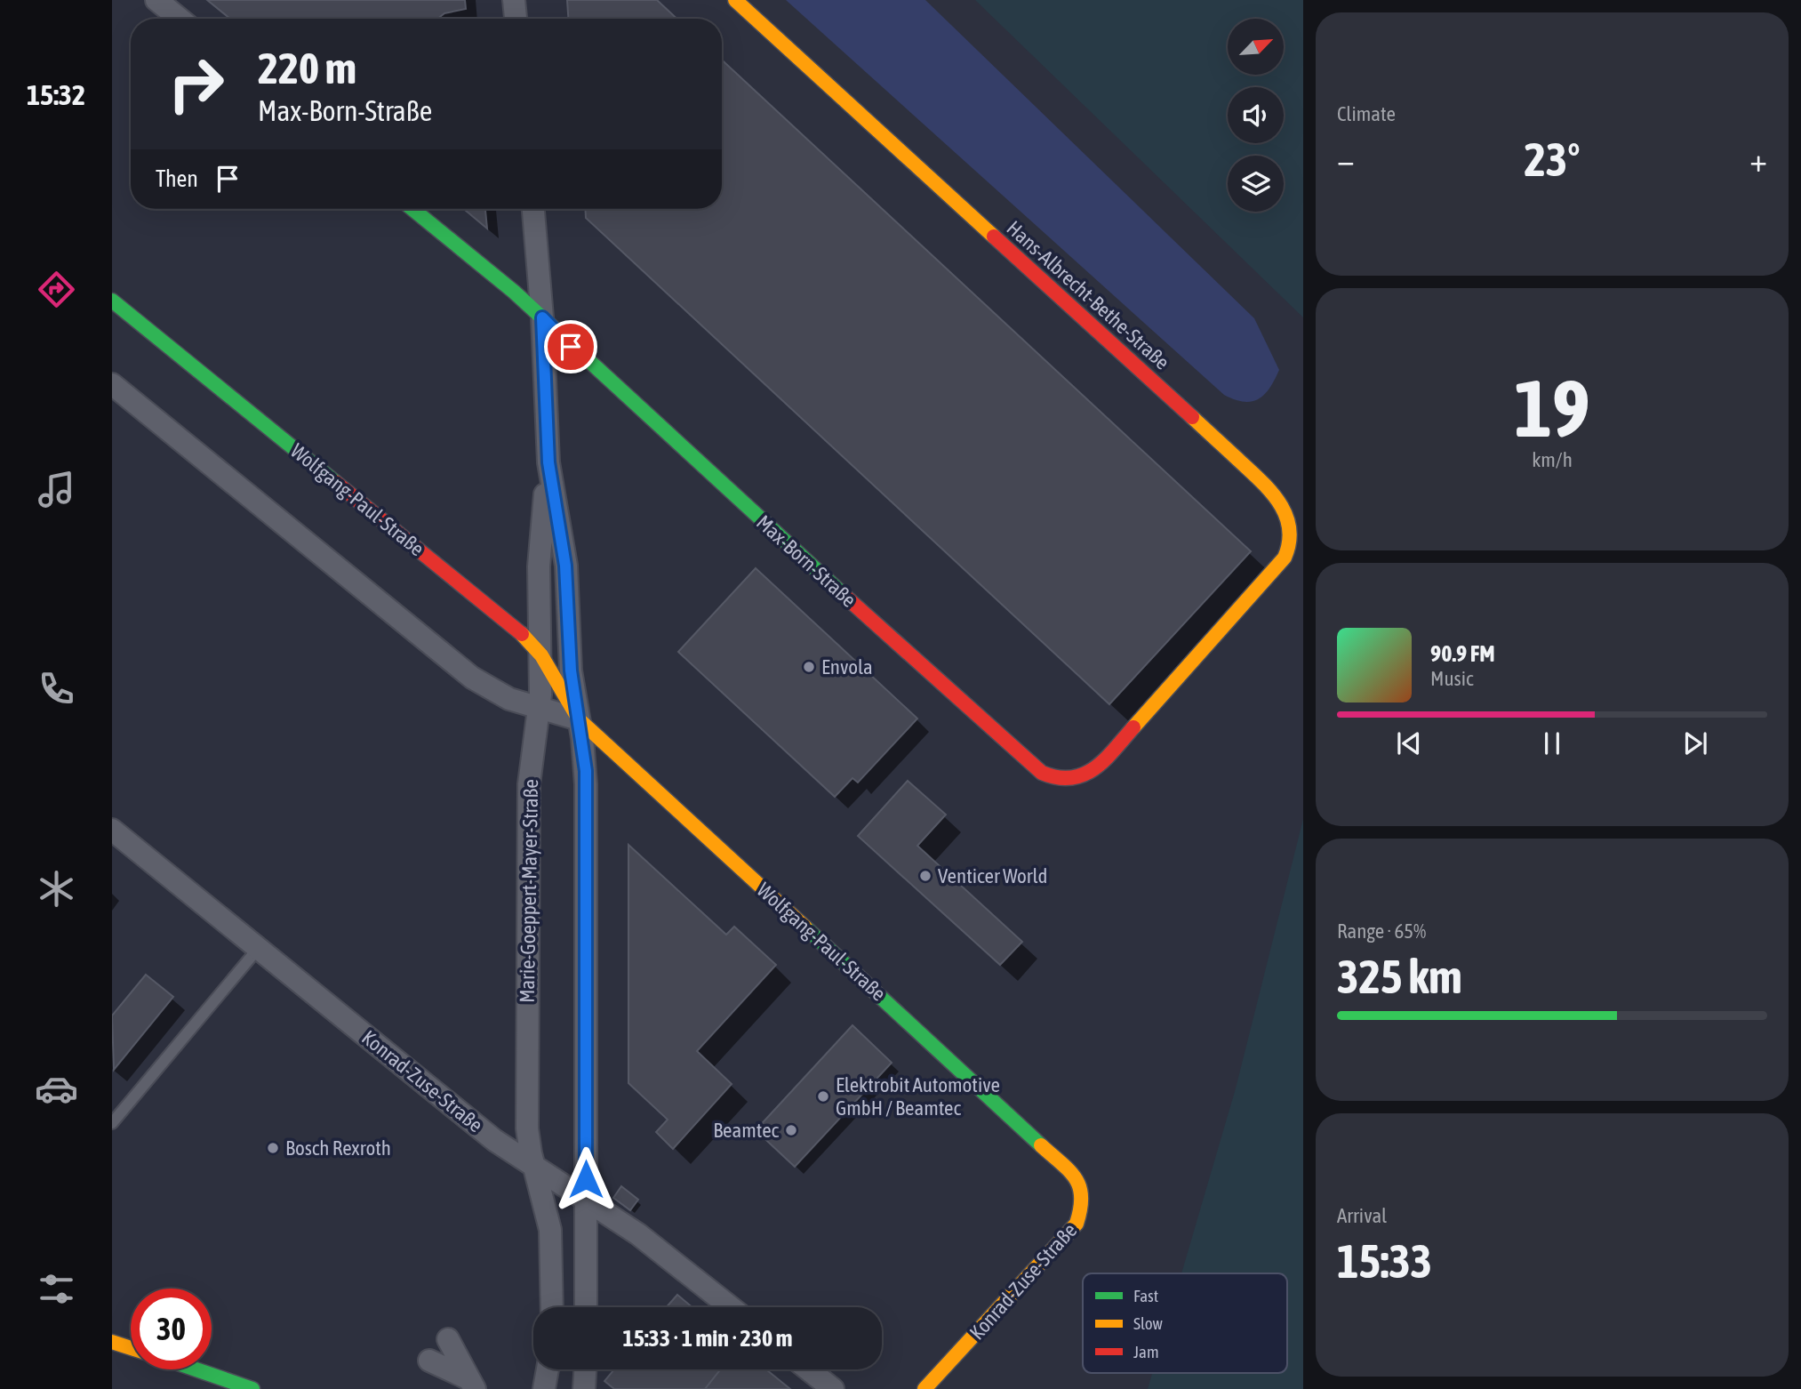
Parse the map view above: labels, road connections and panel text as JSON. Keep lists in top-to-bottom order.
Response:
{
  "streets": {
    "street": [
      "Hans-Albrecht-Bethe-Straße",
      "Wolfgang-Paul-Straße",
      "Max-Born-Straße",
      "Marie-Goeppert-Mayer-Straße",
      "Konrad-Zuse-Straße"
    ]
  },
  "crossings": [
    ["Hans-Albrecht-Bethe-Straße", "Max-Born-Straße"],
    ["Wolfgang-Paul-Straße", "Marie-Goeppert-Mayer-Straße"],
    ["Wolfgang-Paul-Straße", "Konrad-Zuse-Straße"],
    ["Max-Born-Straße", "Marie-Goeppert-Mayer-Straße"],
    ["Marie-Goeppert-Mayer-Straße", "Konrad-Zuse-Straße"]
  ],
  "places": [
    "Envola",
    "Venticer World",
    "Elektrobit Automotive GmbH / Beamtec",
    "Beamtec",
    "Bosch Rexroth"
  ],
  "legend": ["Fast", "Slow", "Jam"],
  "north": "top right",
  "page": {
    "tabs": "15:32",
    "tile": [
      "Climate",
      ["19", "km/h"],
      ["Range · 65%", "325 km"],
      ["Arrival", "15:33"]
    ],
    "turn": ["220 m", "Max-Born-Straße"],
    "heat": ["−", "23°", "+"],
    "then": "Then",
    "song": ["90.9 FM", "Music"],
    "limit": "30",
    "trip": "15:33 · 1 min · 230 m"
  }
}
